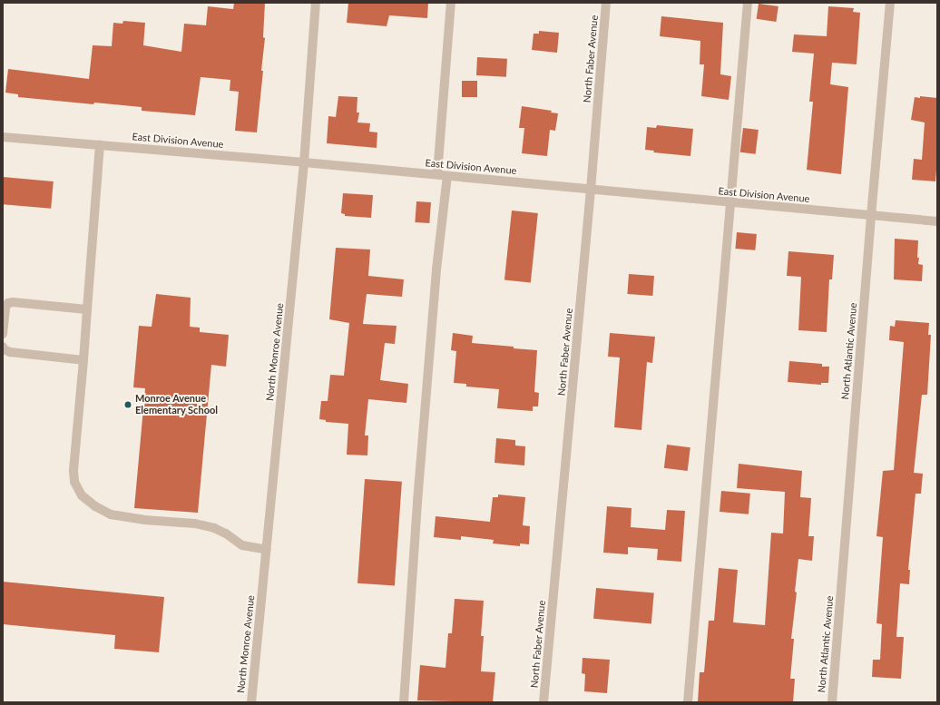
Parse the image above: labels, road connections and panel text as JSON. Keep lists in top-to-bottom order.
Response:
{
  "streets": {
    "street": [
      "North Faber Avenue",
      "East Division Avenue",
      "North Atlantic Avenue",
      "North Monroe Avenue"
    ]
  },
  "crossings": [
    ["North Faber Avenue", "East Division Avenue"],
    ["East Division Avenue", "North Atlantic Avenue"],
    ["East Division Avenue", "North Monroe Avenue"]
  ],
  "places": ["Monroe Avenue Elementary School"]
}
